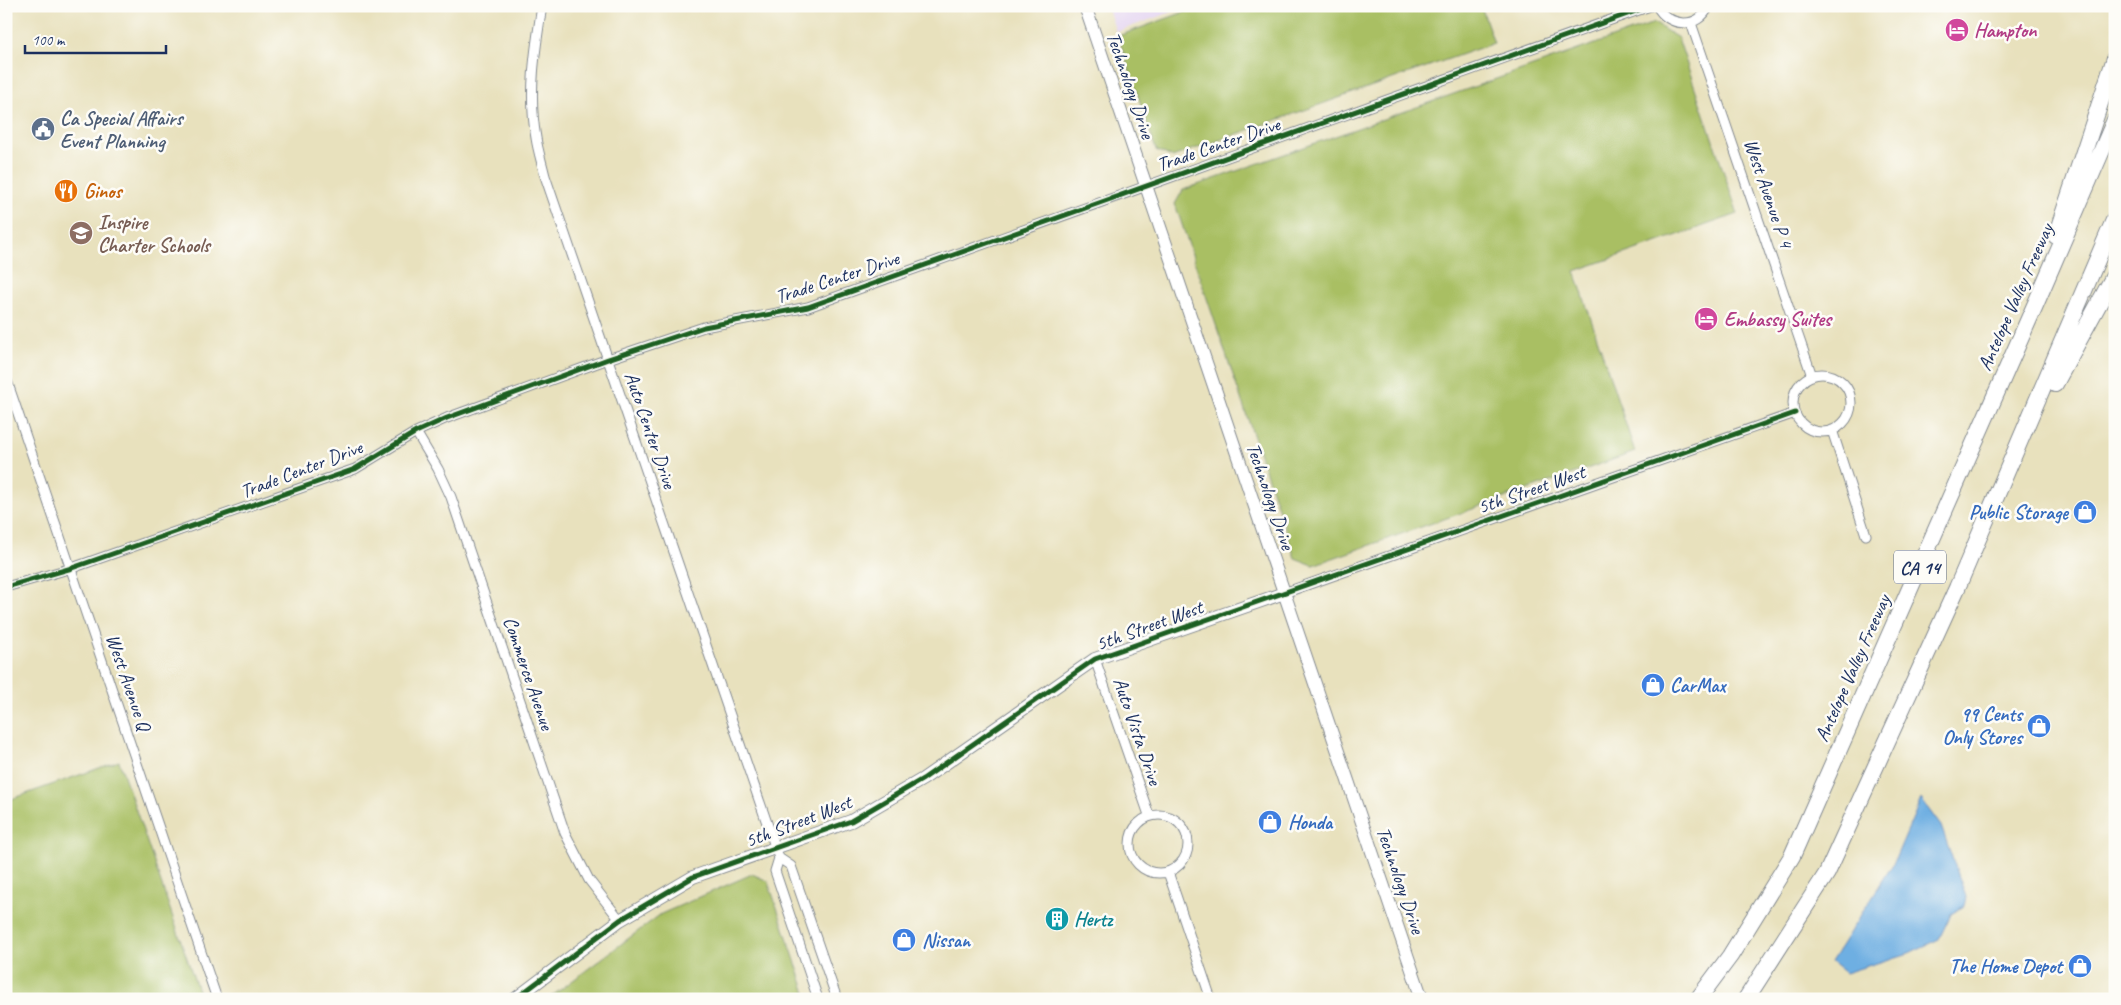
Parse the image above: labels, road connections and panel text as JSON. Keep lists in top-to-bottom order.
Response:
{
  "streets": {
    "highway": ["Antelope Valley Freeway", "CA 14"],
    "main road": ["Technology Drive", "5th Street West"],
    "street": [
      "Trade Center Drive",
      "West Avenue P 4",
      "Auto Center Drive",
      "Commerce Avenue",
      "West Avenue Q",
      "Auto Vista Drive"
    ]
  },
  "crossings": [
    ["Technology Drive", "Trade Center Drive"],
    ["Technology Drive", "5th Street West"],
    ["Trade Center Drive", "Auto Center Drive"],
    ["Trade Center Drive", "Commerce Avenue"],
    ["Trade Center Drive", "West Avenue Q"],
    ["West Avenue P 4", "5th Street West"],
    ["Auto Center Drive", "5th Street West"],
    ["5th Street West", "Commerce Avenue"],
    ["5th Street West", "Auto Vista Drive"]
  ],
  "places": {
    "hotel": ["Hampton", "Embassy Suites"],
    "public building": ["Ca Special Affairs Event Planning"],
    "restaurant": ["Ginos"],
    "school or university": ["Inspire Charter Schools"],
    "shop": [
      "Public Storage",
      "CarMax",
      "99 Cents Only Stores",
      "Honda",
      "Nissan",
      "The Home Depot"
    ],
    "building": ["Hertz"]
  },
  "scale_bar": "100 m"
}
